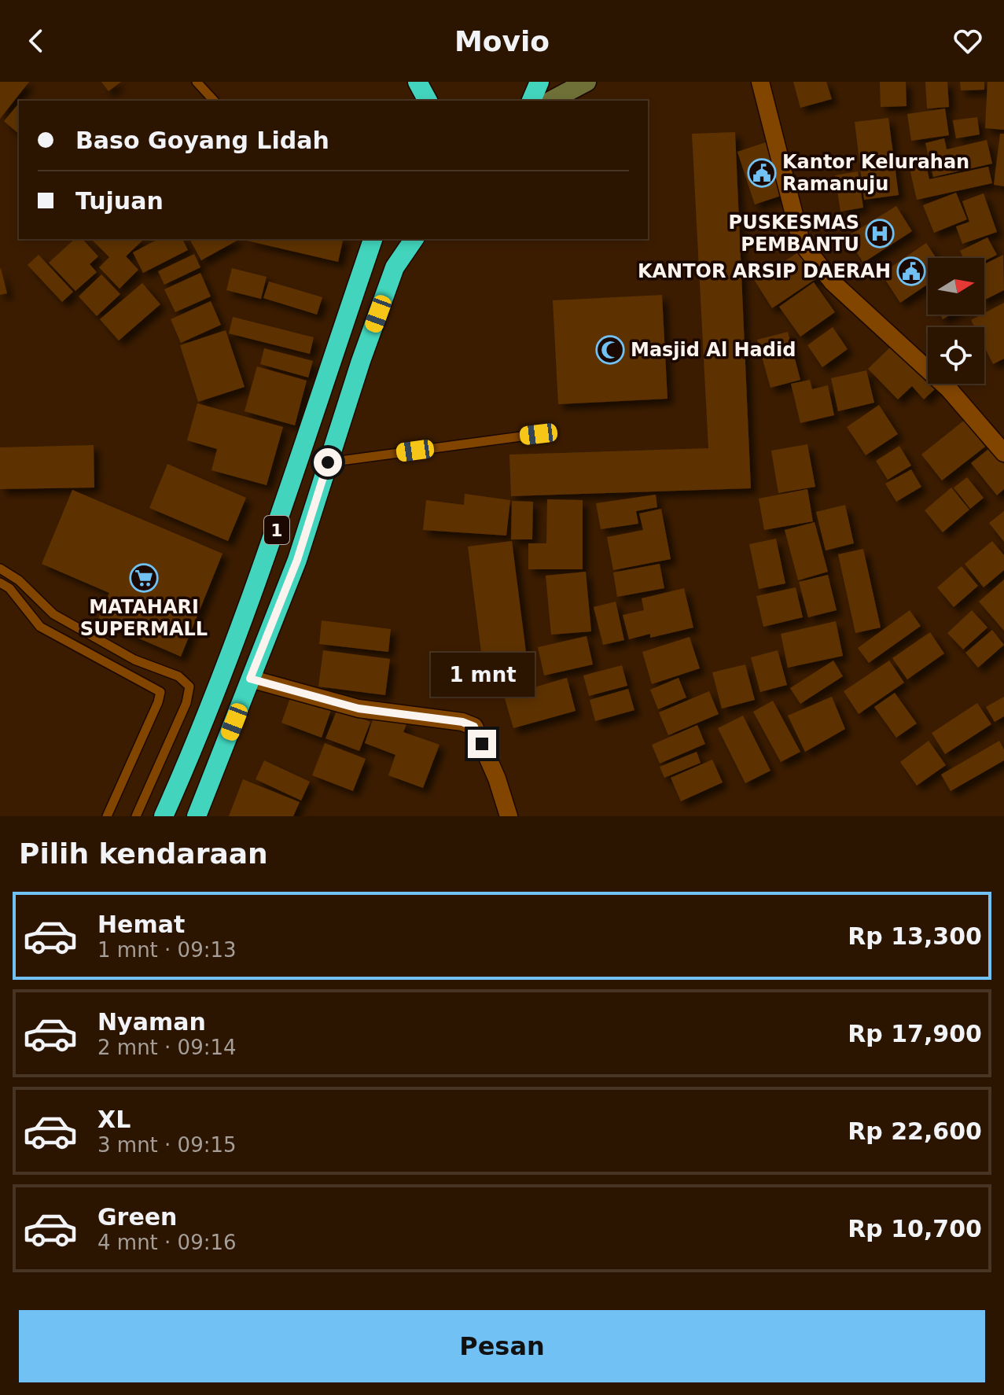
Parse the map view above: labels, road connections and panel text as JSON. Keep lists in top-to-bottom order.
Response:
{
  "streets": {
    "highway": ["1"]
  },
  "places": {
    "public building": ["Kantor Kelurahan Ramanuju", "KANTOR ARSIP DAERAH"],
    "hospital": ["PUSKESMAS PEMBANTU"],
    "mosque": ["Masjid Al Hadid"],
    "supermarket": ["MATAHARI SUPERMALL"]
  },
  "north": "right",
  "page": {
    "header": "Movio",
    "banner": ["Baso Goyang Lidah", "Tujuan"],
    "bubble": "1 mnt",
    "heading": "Pilih kendaraan",
    "list": [
      {
        "name": "Hemat",
        "note": "1 mnt · 09:13",
        "value": "Rp 13,300"
      },
      {
        "name": "Nyaman",
        "note": "2 mnt · 09:14",
        "value": "Rp 17,900"
      },
      {
        "name": "XL",
        "note": "3 mnt · 09:15",
        "value": "Rp 22,600"
      },
      {
        "name": "Green",
        "note": "4 mnt · 09:16",
        "value": "Rp 10,700"
      }
    ],
    "buttons": "Pesan"
  }
}
